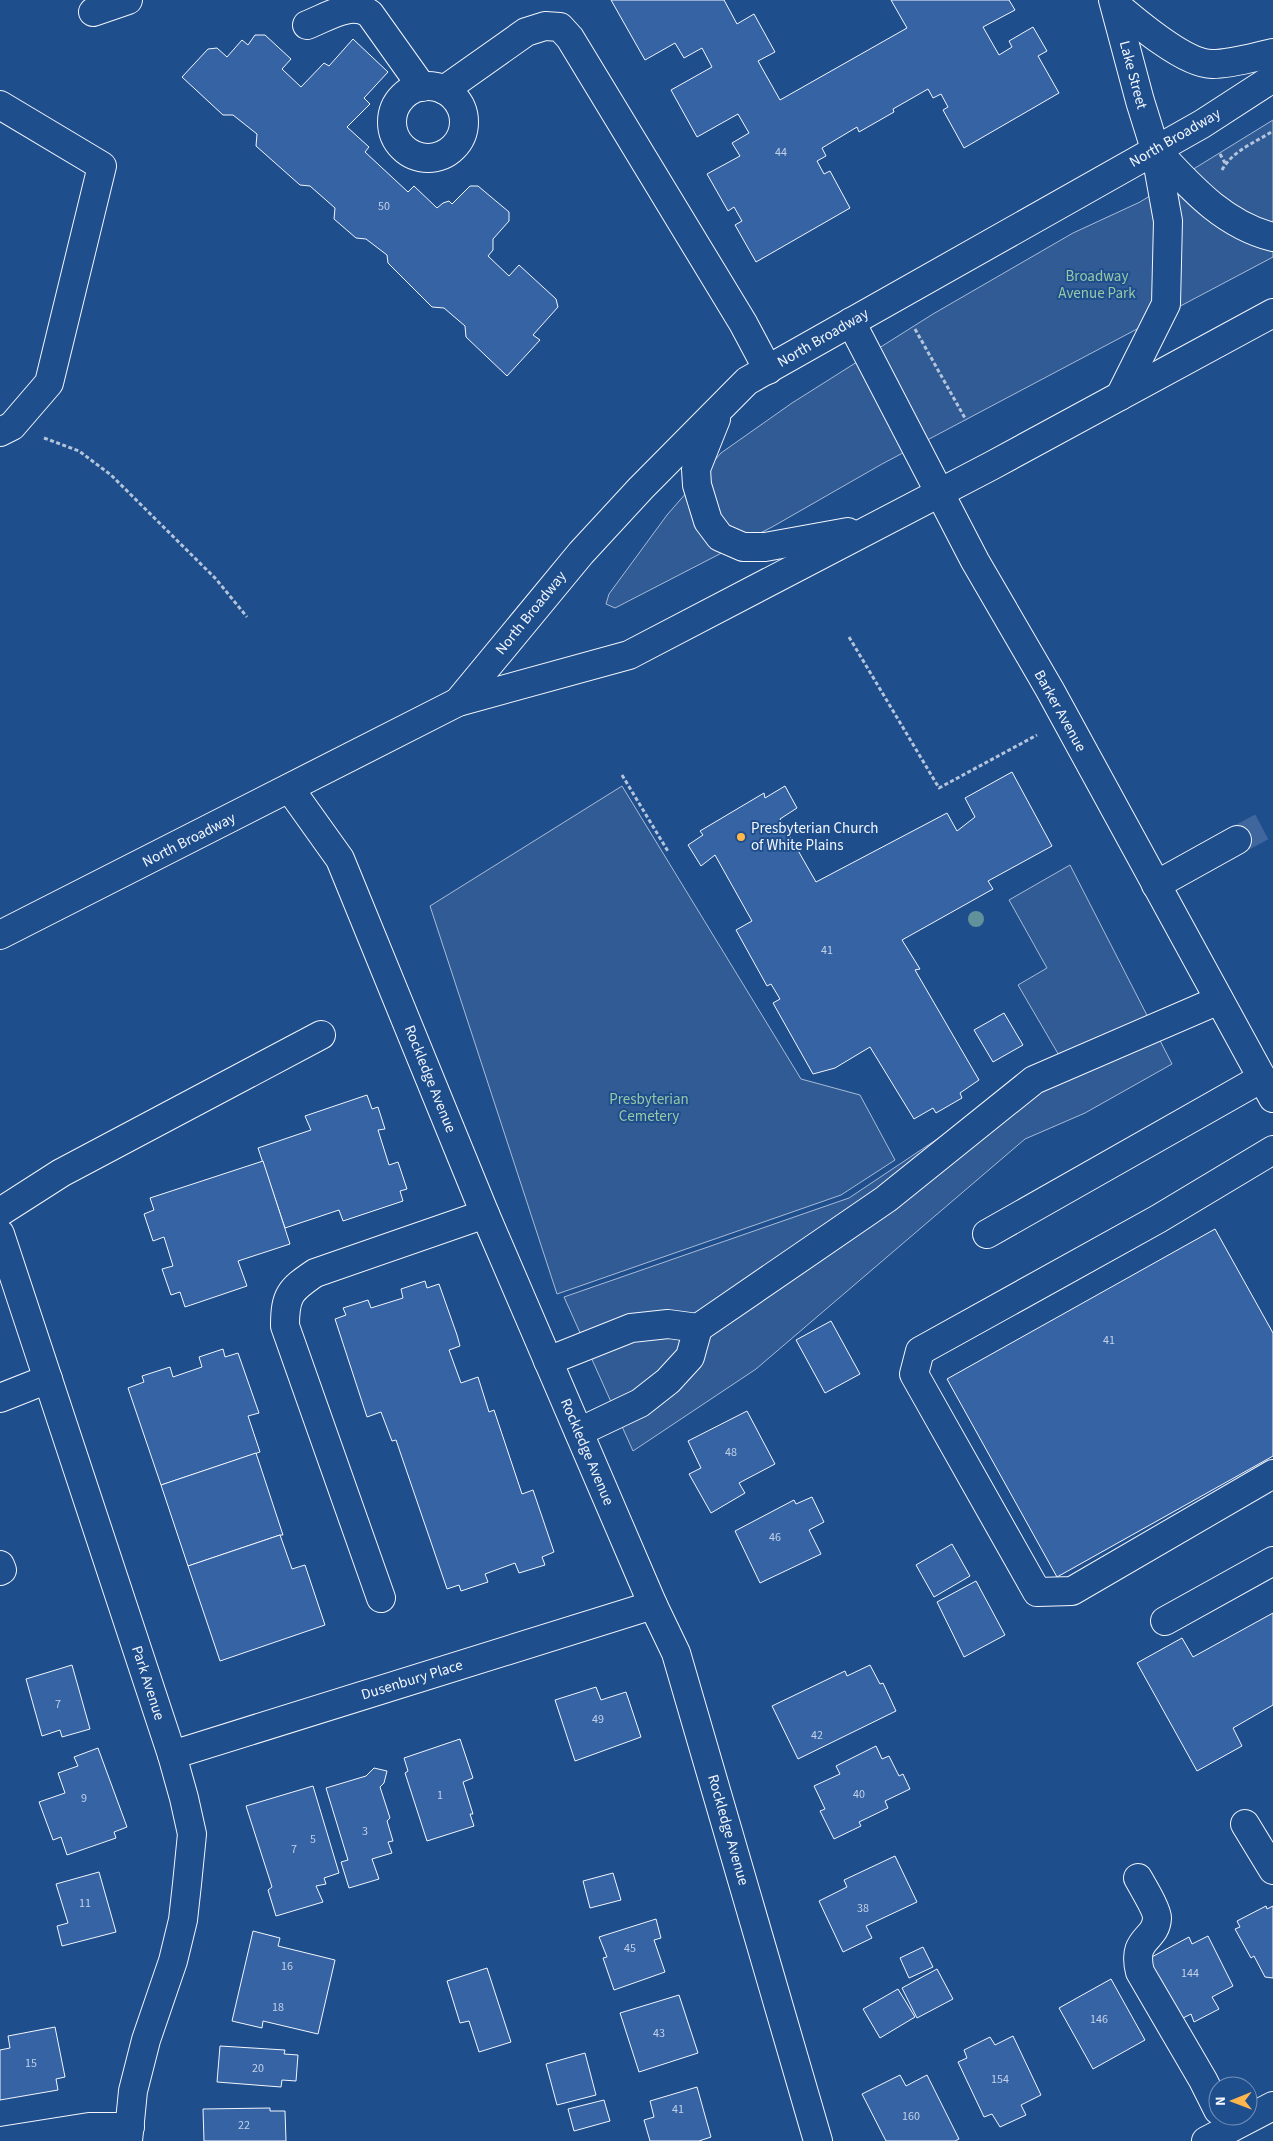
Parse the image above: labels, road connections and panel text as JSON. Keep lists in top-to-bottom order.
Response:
{
  "streets": {
    "street": [
      "Lake Street",
      "North Broadway",
      "Barker Avenue",
      "Rockledge Avenue",
      "Dusenbury Place",
      "Park Avenue"
    ]
  },
  "crossings": [
    ["Lake Street", "North Broadway"],
    ["North Broadway", "Barker Avenue"],
    ["North Broadway", "Rockledge Avenue"],
    ["Rockledge Avenue", "Dusenbury Place"],
    ["Dusenbury Place", "Park Avenue"]
  ],
  "parks": ["Broadway Avenue Park", "Presbyterian Cemetery"],
  "places": ["Presbyterian Church of White Plains"],
  "house_numbers": [
    "44",
    "50",
    "41",
    "41",
    "48",
    "46",
    "7",
    "49",
    "42",
    "40",
    "1",
    "9",
    "3",
    "5",
    "7",
    "11",
    "38",
    "45",
    "16",
    "144",
    "18",
    "146",
    "43",
    "15",
    "20",
    "154",
    "41",
    "160",
    "22"
  ],
  "north": "left"
}
